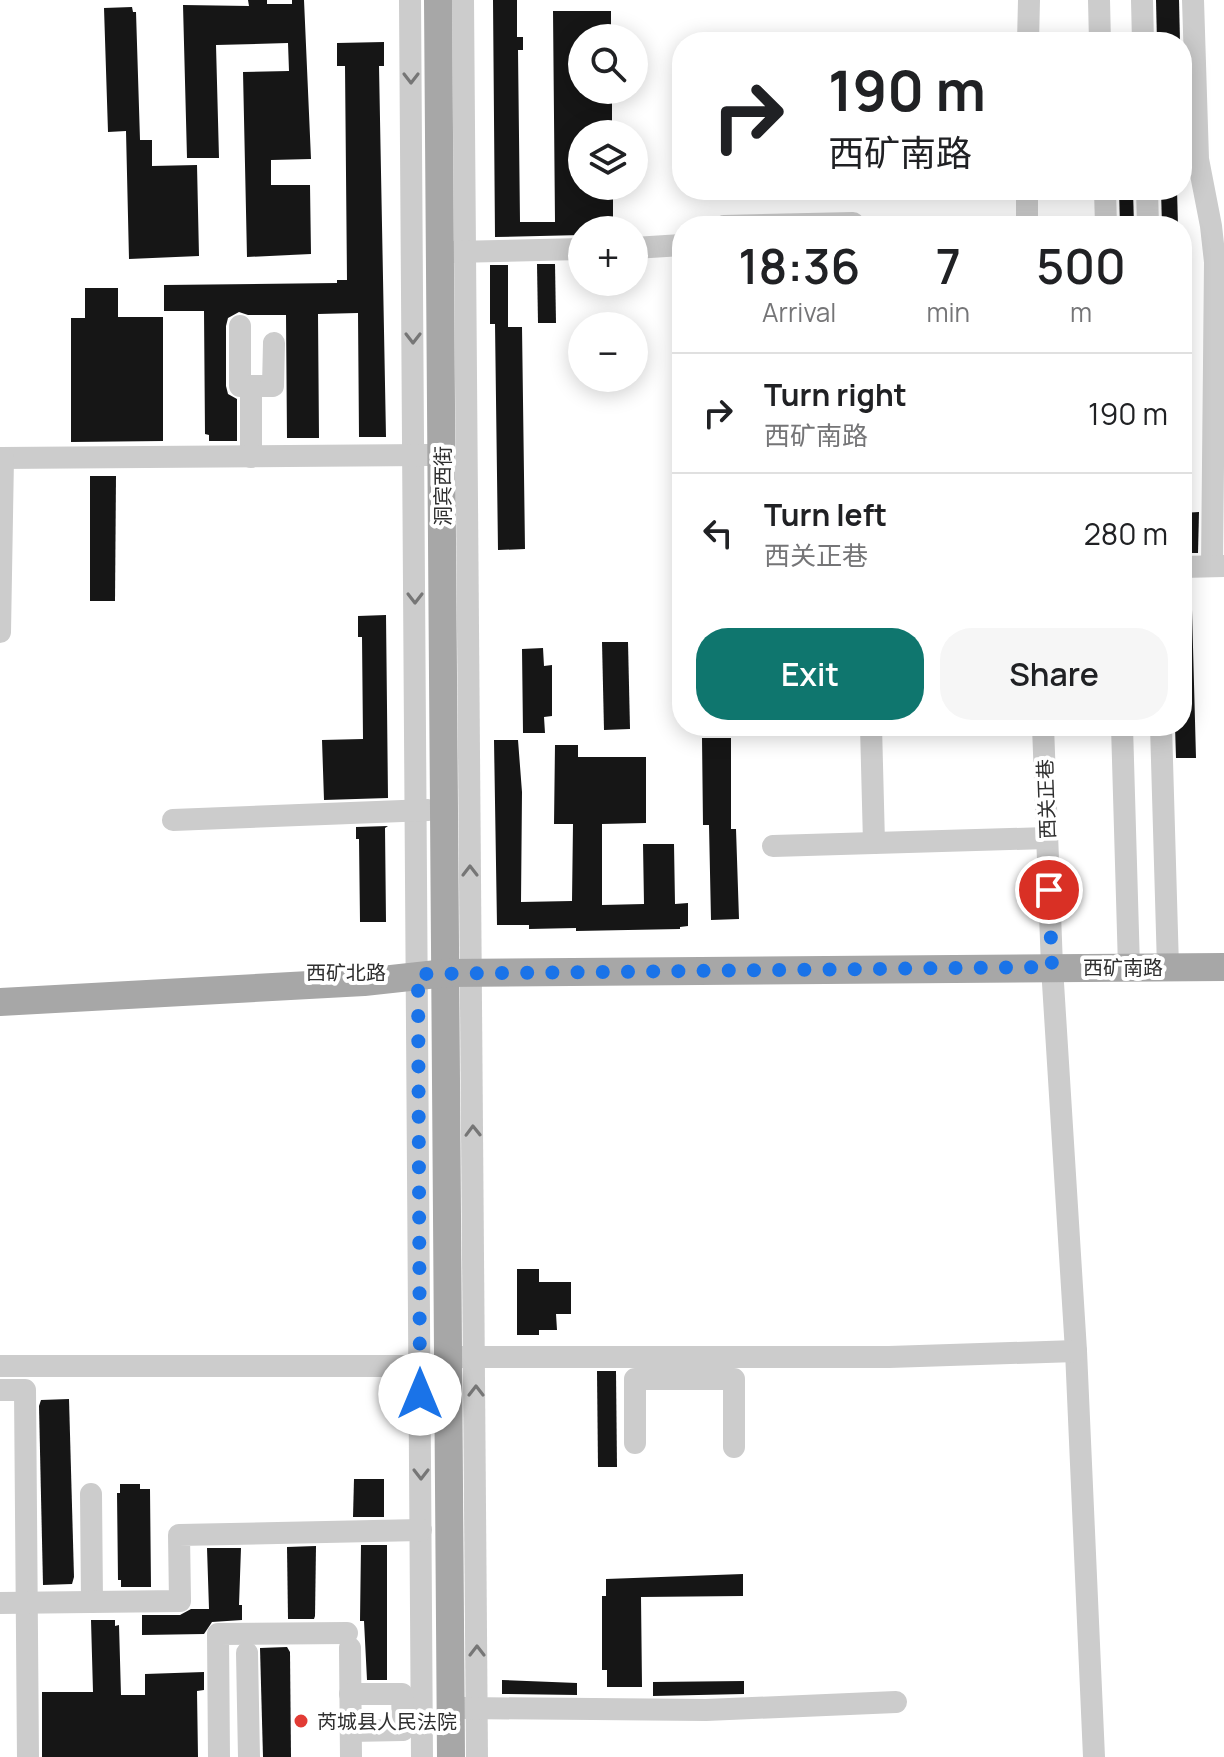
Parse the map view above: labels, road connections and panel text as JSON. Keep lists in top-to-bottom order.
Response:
{
  "streets": {
    "main road": ["洞宾西街", "西矿南路", "西矿北路"],
    "street": ["西关正巷"]
  },
  "crossings": [
    ["洞宾西街", "西矿南路"],
    ["洞宾西街", "西矿北路"],
    ["西关正巷", "西矿南路"],
    ["西矿南路", "西矿北路"]
  ],
  "places": ["芮城县人民法院"],
  "page": {
    "map_buttons": ["+", "−"],
    "turn": ["190 m", "西矿南路"],
    "eta": [
      "18:36",
      "Arrival",
      "7",
      "min",
      "500",
      "m"
    ],
    "list": [
      {
        "name": "Turn right",
        "note": "西矿南路",
        "value": "190 m"
      },
      {
        "name": "Turn left",
        "note": "西关正巷",
        "value": "280 m"
      }
    ],
    "buttons": ["Exit", "Share"]
  }
}
